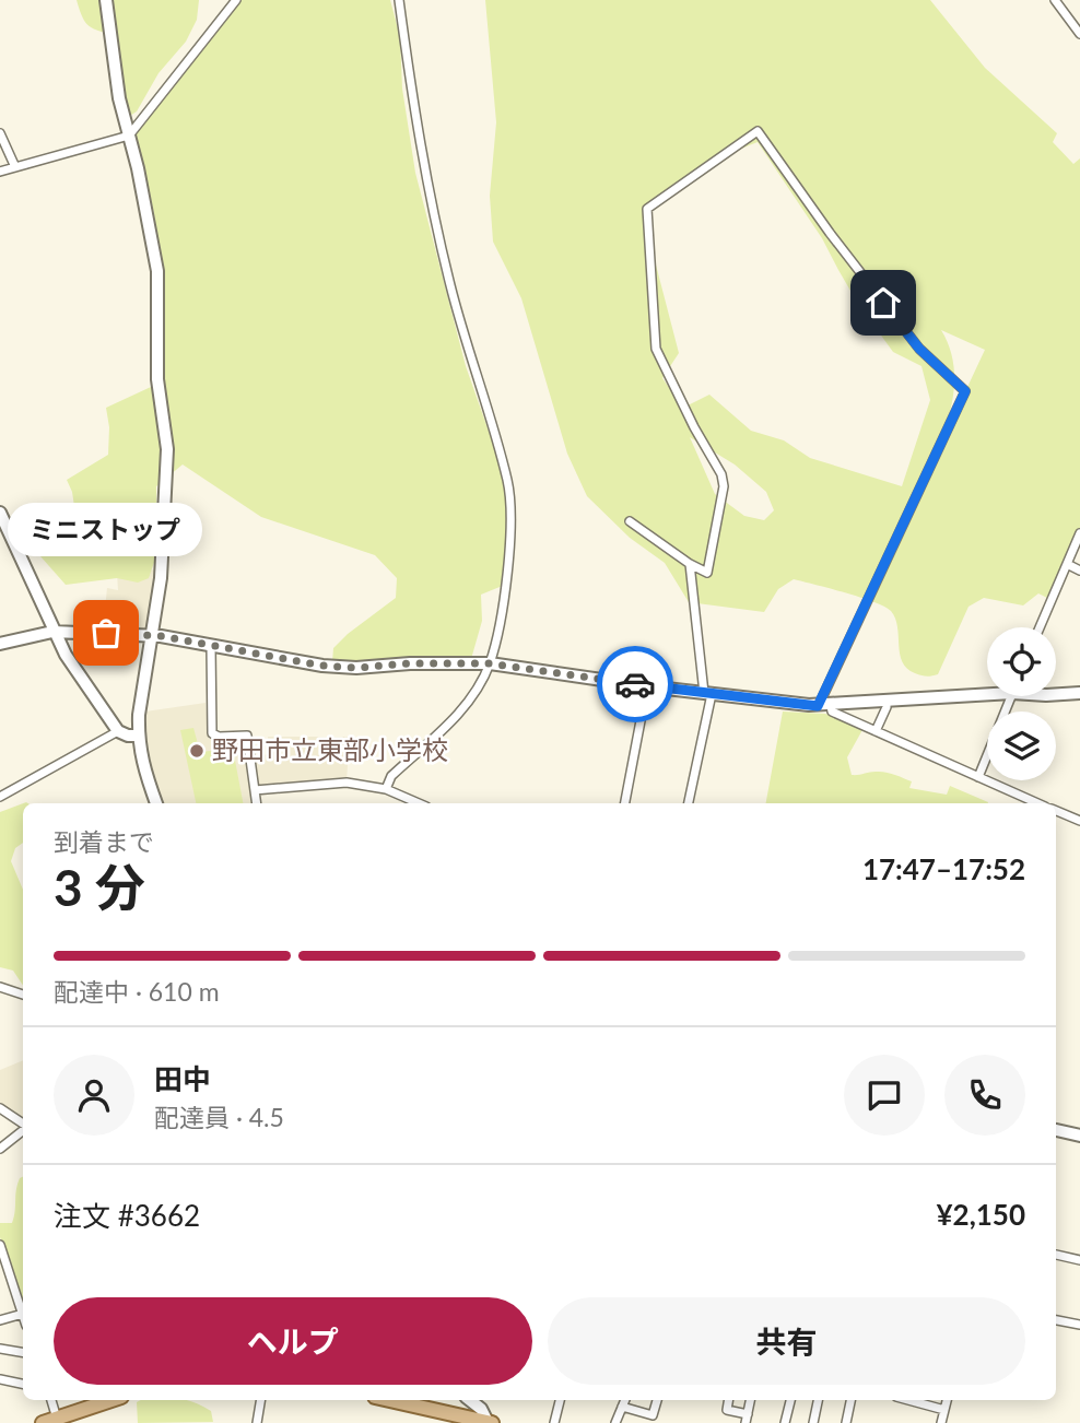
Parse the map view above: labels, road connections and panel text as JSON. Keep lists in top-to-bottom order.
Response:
{
  "places": ["ミニストップ", "野田市立東部小学校"],
  "page": {
    "bubble": "ミニストップ",
    "heading": ["3 分", "到着まで", "17:47–17:52"],
    "panel": [
      "田中",
      "配達員 · 4.5",
      "注文 #3662",
      "¥2,150"
    ],
    "bar": "配達中 · 610 m",
    "buttons": ["ヘルプ", "共有"]
  }
}
